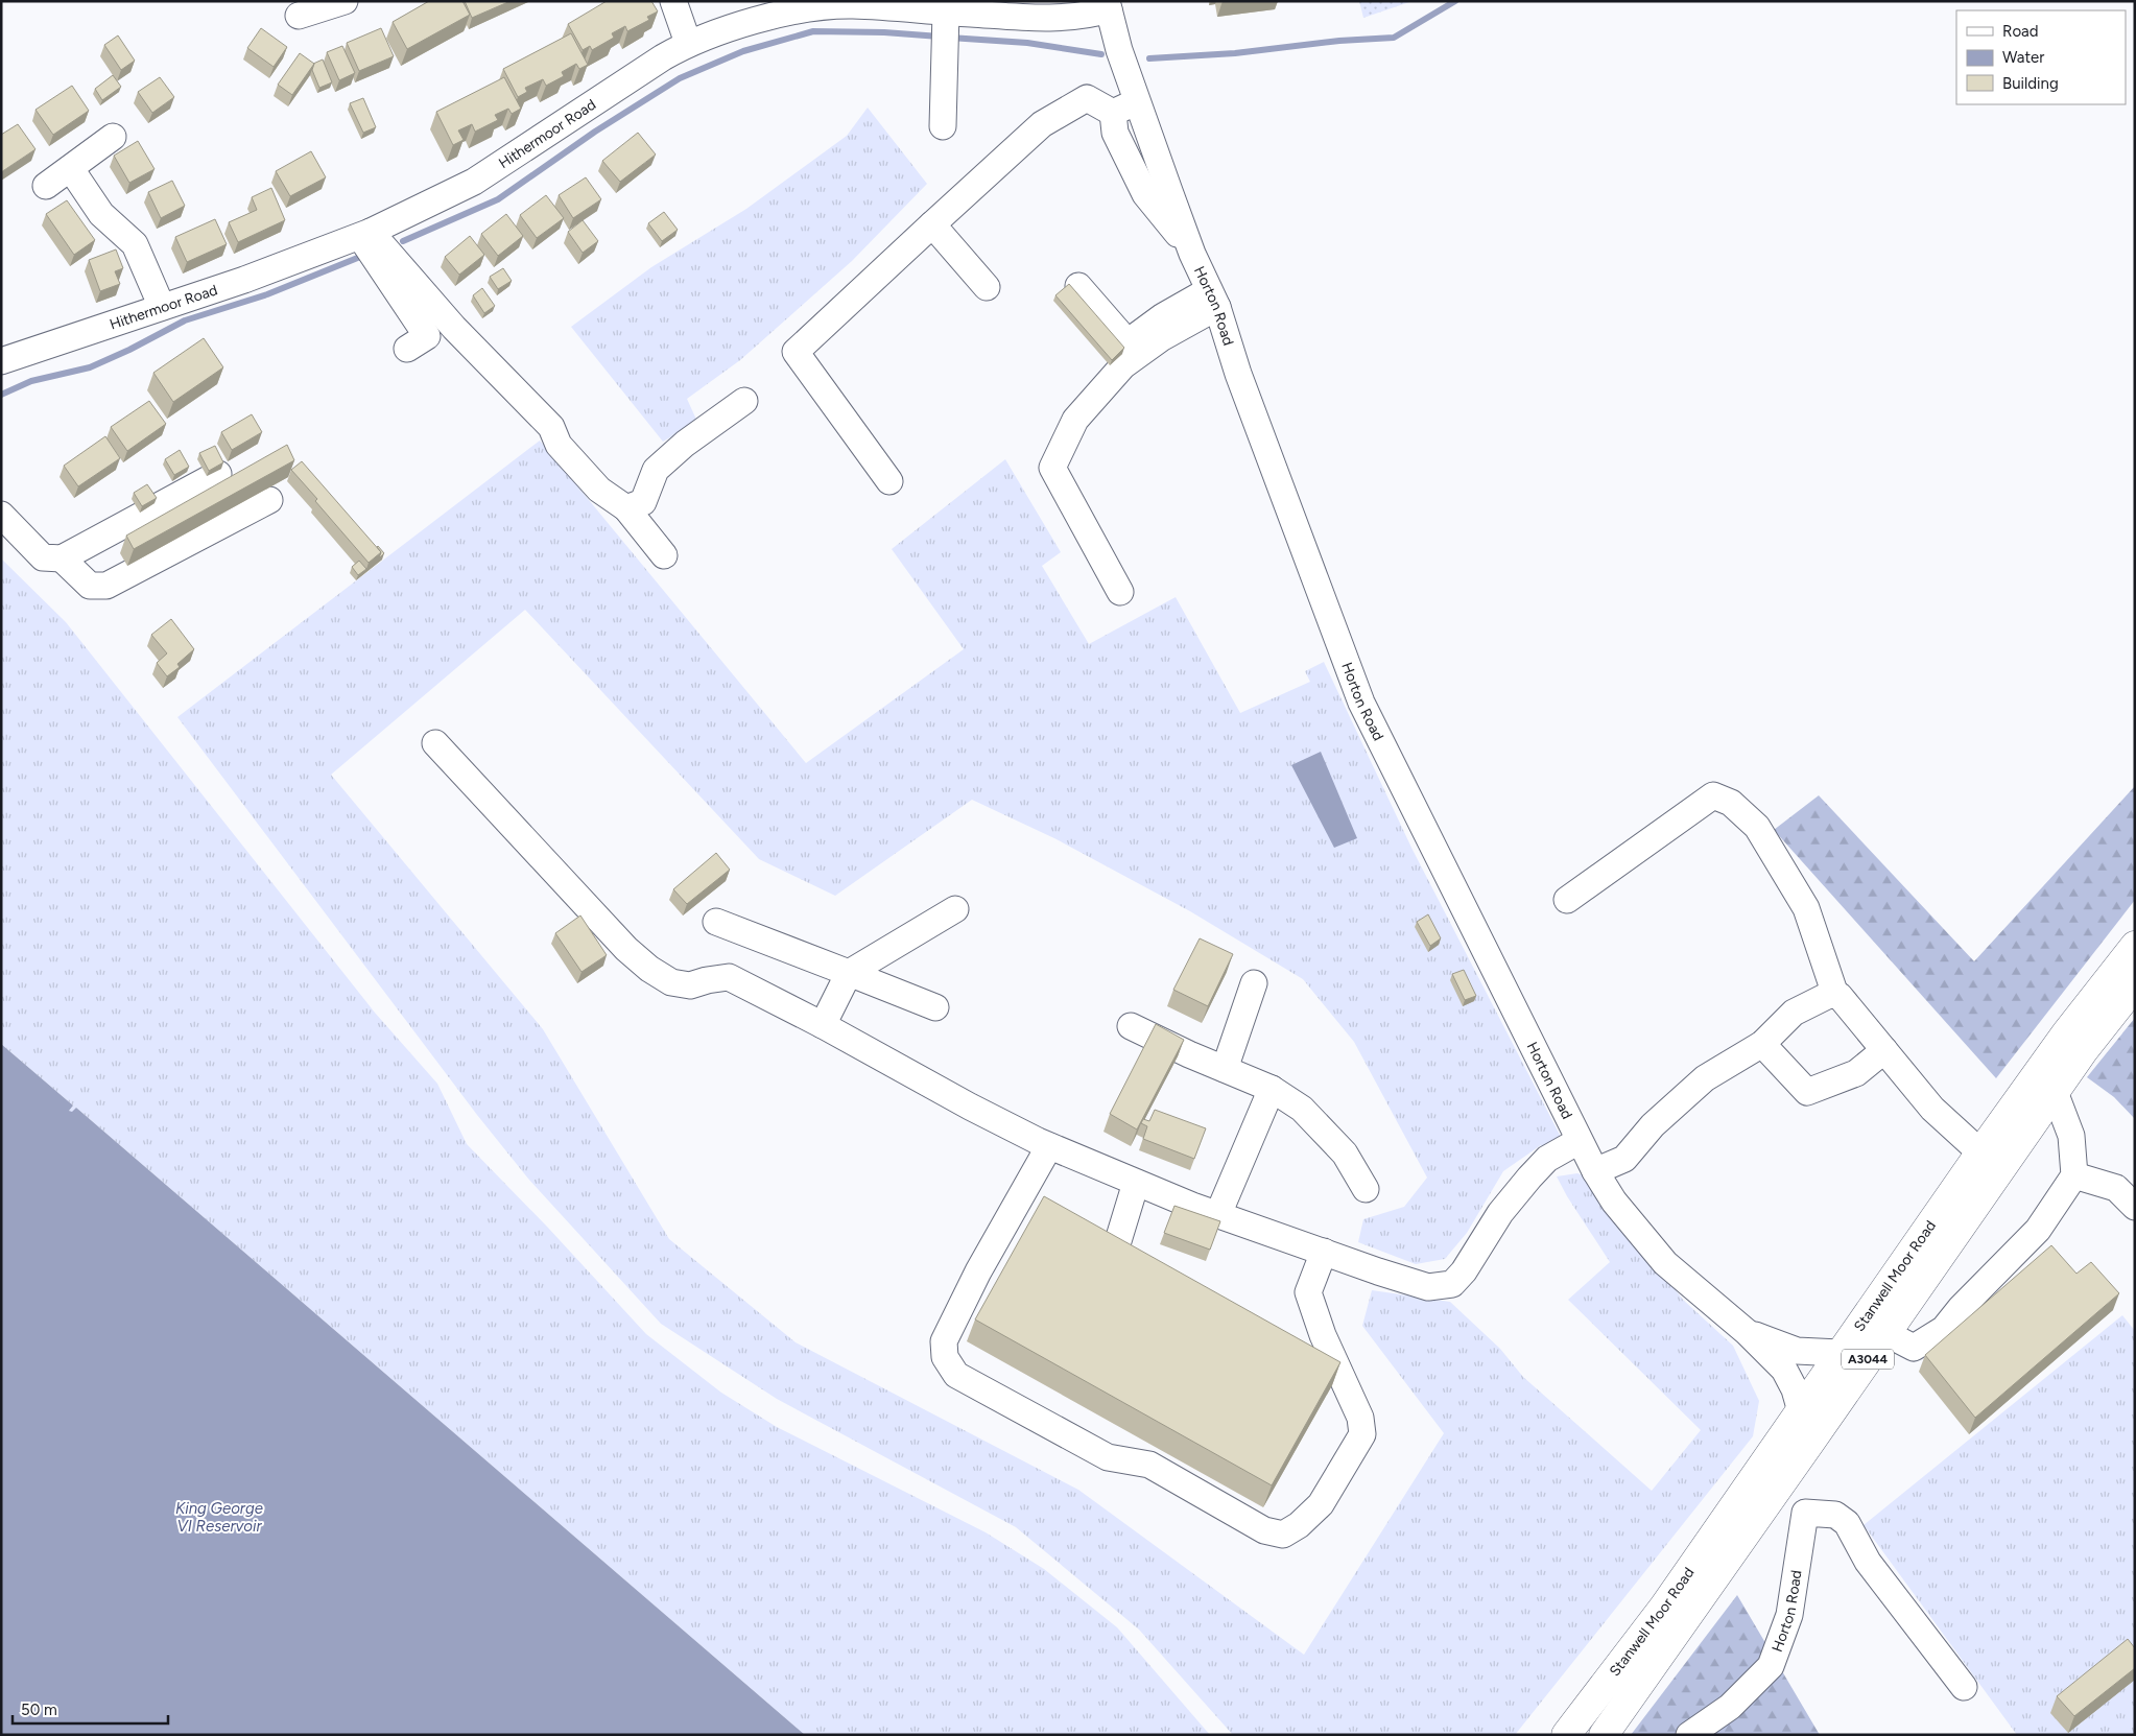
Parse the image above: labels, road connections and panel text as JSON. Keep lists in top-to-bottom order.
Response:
{
  "streets": {
    "main road": ["Stanwell Moor Road", "A3044"],
    "street": ["Hithermoor Road", "Horton Road"]
  },
  "crossings": [
    ["Hithermoor Road", "Horton Road"],
    ["Horton Road", "Stanwell Moor Road"]
  ],
  "water": ["King George VI Reservoir"],
  "legend": ["Road", "Water", "Building"],
  "scale_bar": "50 m"
}
